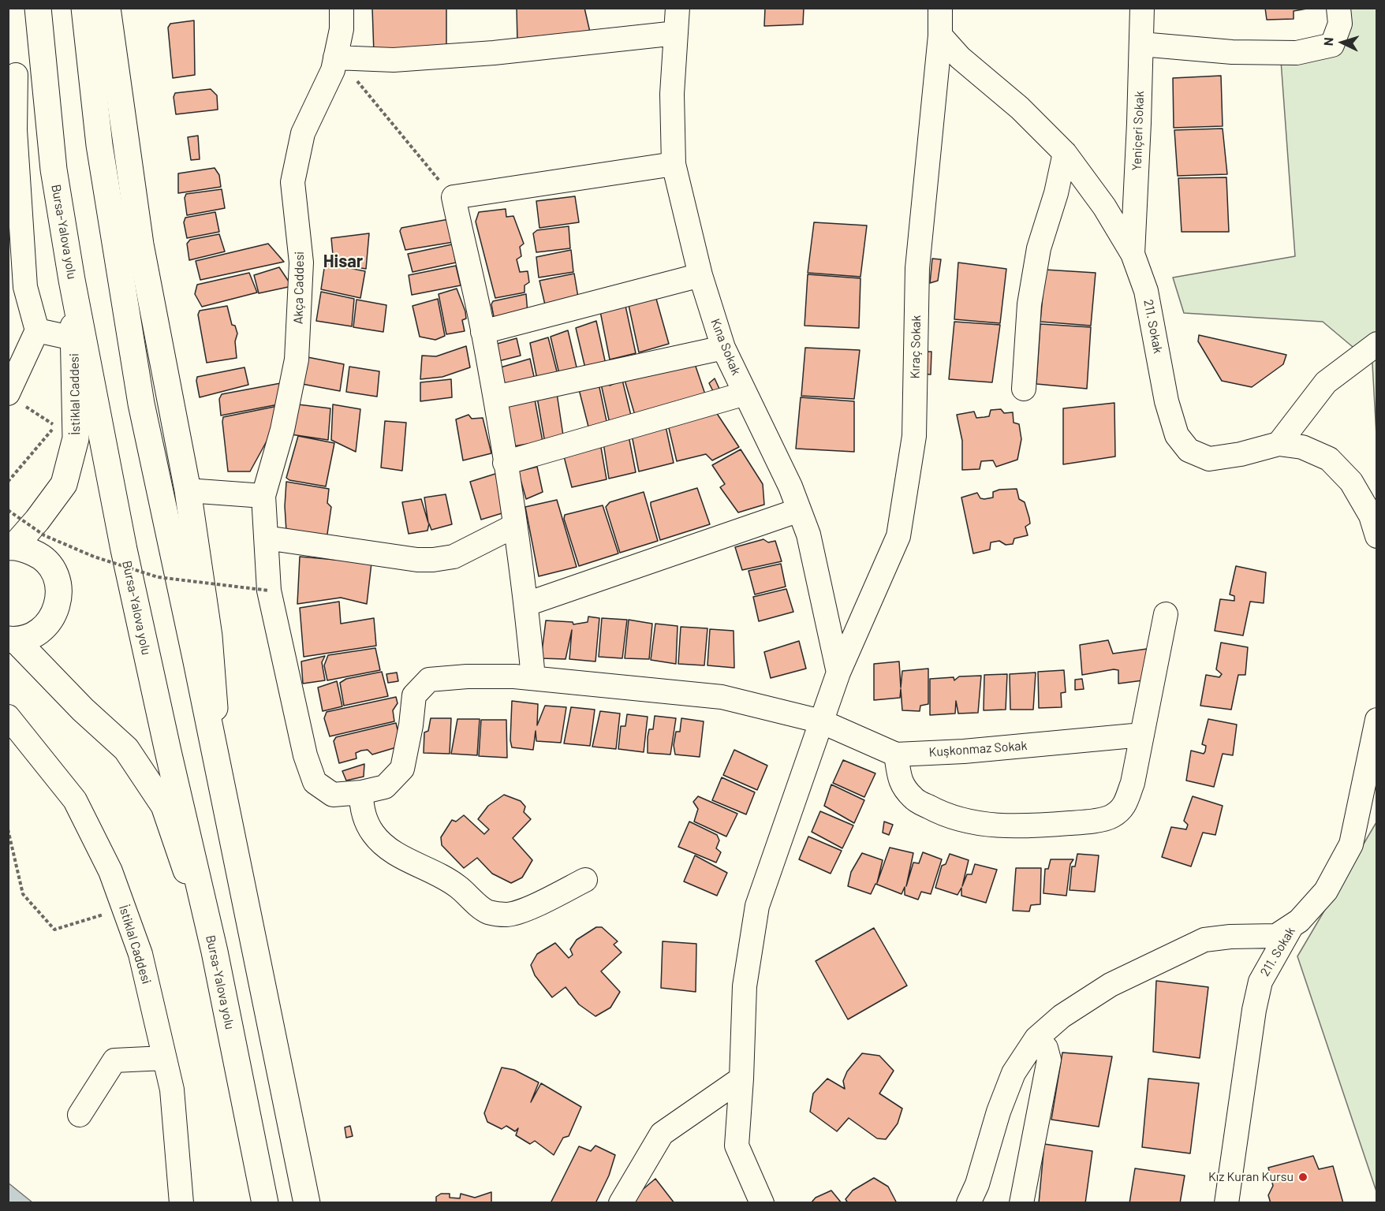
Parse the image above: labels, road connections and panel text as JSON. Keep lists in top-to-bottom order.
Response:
{
  "streets": {
    "main road": ["Bursa-Yalova yolu", "İstiklal Caddesi"],
    "street": [
      "Yeniçeri Sokak",
      "Akça Caddesi",
      "211. Sokak",
      "Kına Sokak",
      "Kıraç Sokak",
      "Kuşkonmaz Sokak"
    ]
  },
  "crossings": [
    ["Yeniçeri Sokak", "211. Sokak"],
    ["Bursa-Yalova yolu", "İstiklal Caddesi"],
    ["Akça Caddesi", "Kuşkonmaz Sokak"],
    ["211. Sokak", "Kıraç Sokak"],
    ["Kına Sokak", "Kıraç Sokak"],
    ["Kıraç Sokak", "Kuşkonmaz Sokak"]
  ],
  "districts": ["Hisar"],
  "places": ["Kız Kuran Kursu"],
  "north": "left"
}
